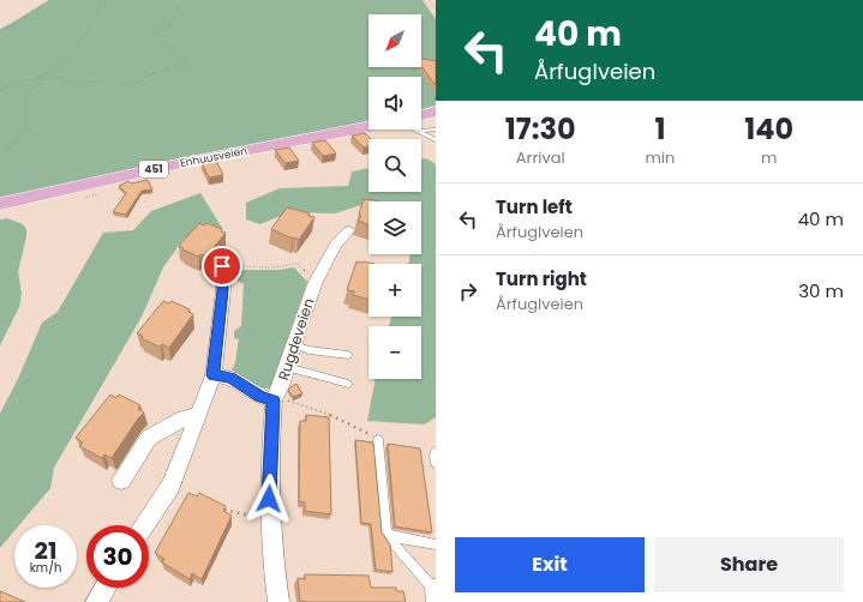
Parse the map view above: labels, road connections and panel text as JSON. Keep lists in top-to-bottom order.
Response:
{
  "streets": {
    "main road": ["Enhuusveien", "451"],
    "street": ["Rugdeveien"]
  },
  "north": "bottom left",
  "page": {
    "turn": ["40 m", "Årfuglveien"],
    "map_buttons": ["+", "−"],
    "eta": [
      "17:30",
      "Arrival",
      "1",
      "min",
      "140",
      "m"
    ],
    "list": [
      {
        "name": "Turn left",
        "note": "Årfuglveien",
        "value": "40 m"
      },
      {
        "name": "Turn right",
        "note": "Årfuglveien",
        "value": "30 m"
      }
    ],
    "speed": "21 km/h",
    "limit": "30",
    "buttons": ["Exit", "Share"]
  }
}
